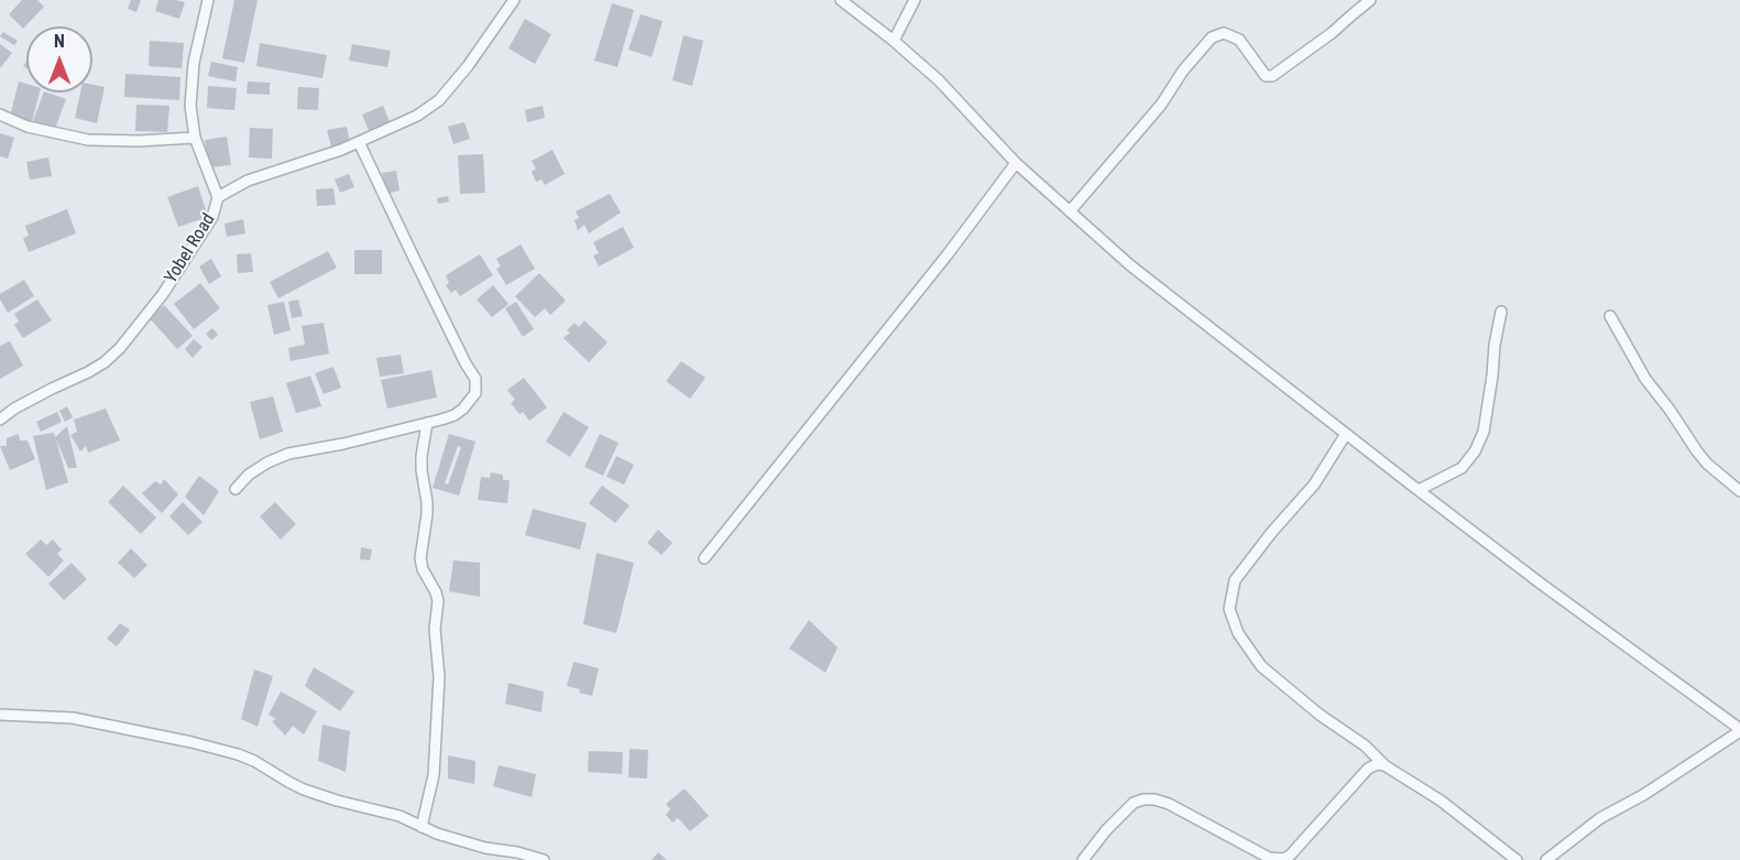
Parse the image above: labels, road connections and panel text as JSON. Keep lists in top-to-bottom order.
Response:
{
  "streets": {
    "street": ["Yobel Road"]
  },
  "north": "top"
}
